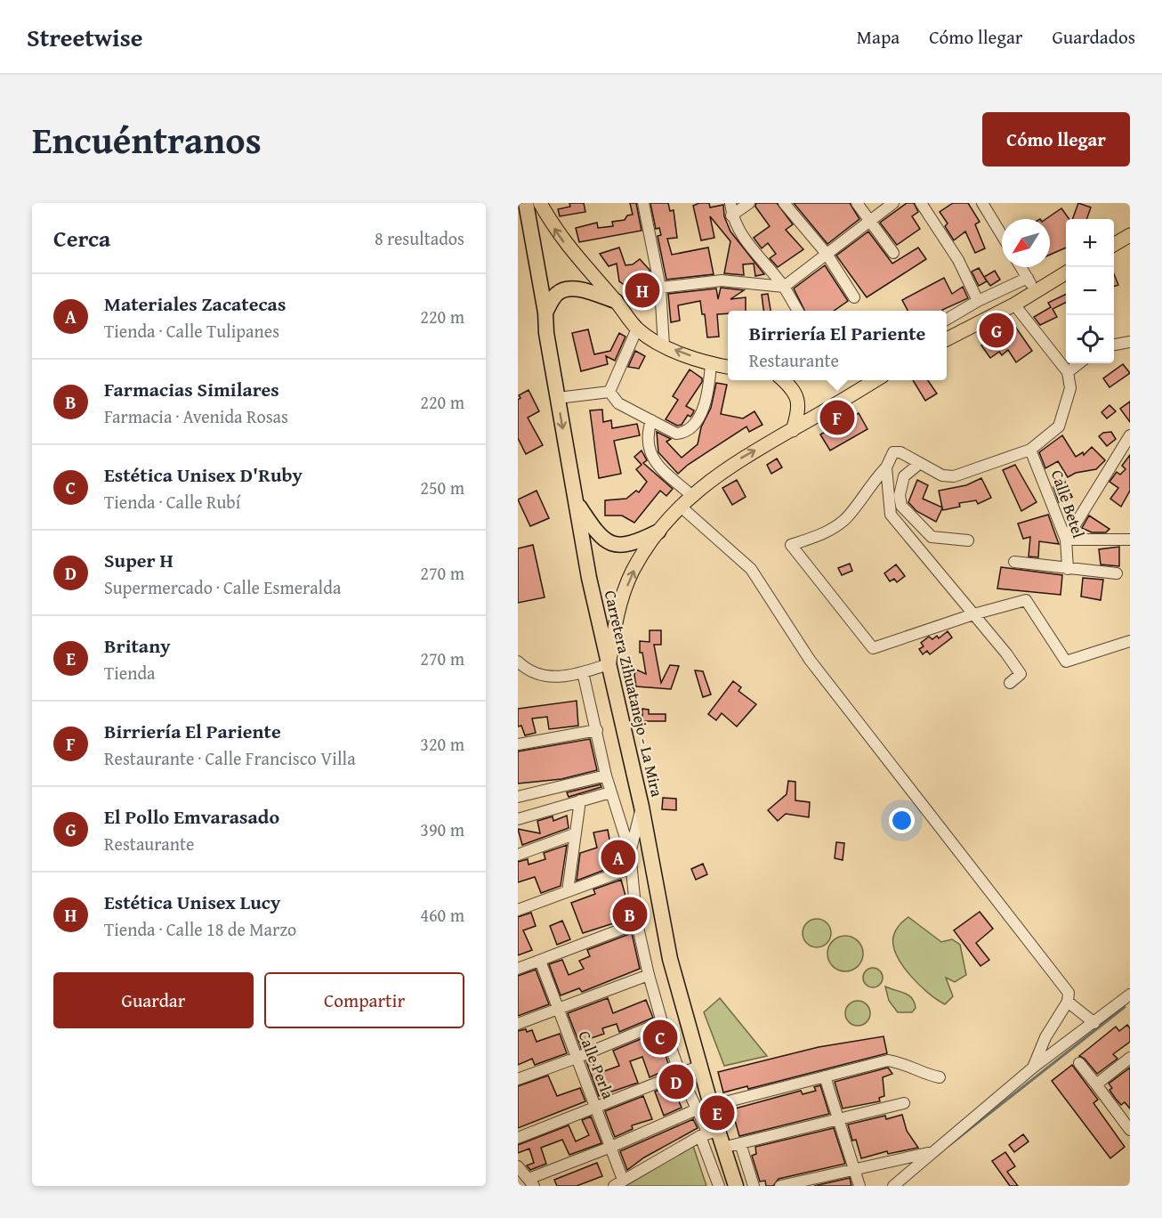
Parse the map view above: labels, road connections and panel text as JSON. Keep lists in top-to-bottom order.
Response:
{
  "streets": {
    "highway": ["Carretera Zihuatanejo - La Mira"],
    "street": ["Calle Betel", "Calle Perla"]
  },
  "north": "bottom left",
  "page": {
    "header": "Streetwise",
    "nav": ["Mapa", "Cómo llegar", "Guardados"],
    "title": "Encuéntranos",
    "buttons": [
      "Cómo llegar",
      ["Guardar", "Compartir"]
    ],
    "heading": ["Cerca", "8 resultados"],
    "map_buttons": ["+", "−"],
    "pins": [
      "H",
      "G",
      "F",
      "A",
      "B",
      "C",
      "D",
      "E"
    ],
    "list": [
      {
        "mark": "A",
        "name": "Materiales Zacatecas",
        "note": "Tienda · Calle Tulipanes",
        "value": "220 m"
      },
      {
        "mark": "B",
        "name": "Farmacias Similares",
        "note": "Farmacia · Avenida Rosas",
        "value": "220 m"
      },
      {
        "mark": "C",
        "name": "Estética Unisex D'Ruby",
        "note": "Tienda · Calle Rubí",
        "value": "250 m"
      },
      {
        "mark": "D",
        "name": "Super H",
        "note": "Supermercado · Calle Esmeralda",
        "value": "270 m"
      },
      {
        "mark": "E",
        "name": "Britany",
        "note": "Tienda",
        "value": "270 m"
      },
      {
        "mark": "F",
        "name": "Birriería El Pariente",
        "note": "Restaurante · Calle Francisco Villa",
        "value": "320 m"
      },
      {
        "mark": "G",
        "name": "El Pollo Emvarasado",
        "note": "Restaurante",
        "value": "390 m"
      },
      {
        "mark": "H",
        "name": "Estética Unisex Lucy",
        "note": "Tienda · Calle 18 de Marzo",
        "value": "460 m"
      }
    ],
    "popup": ["Birriería El Pariente", "Restaurante"]
  }
}
